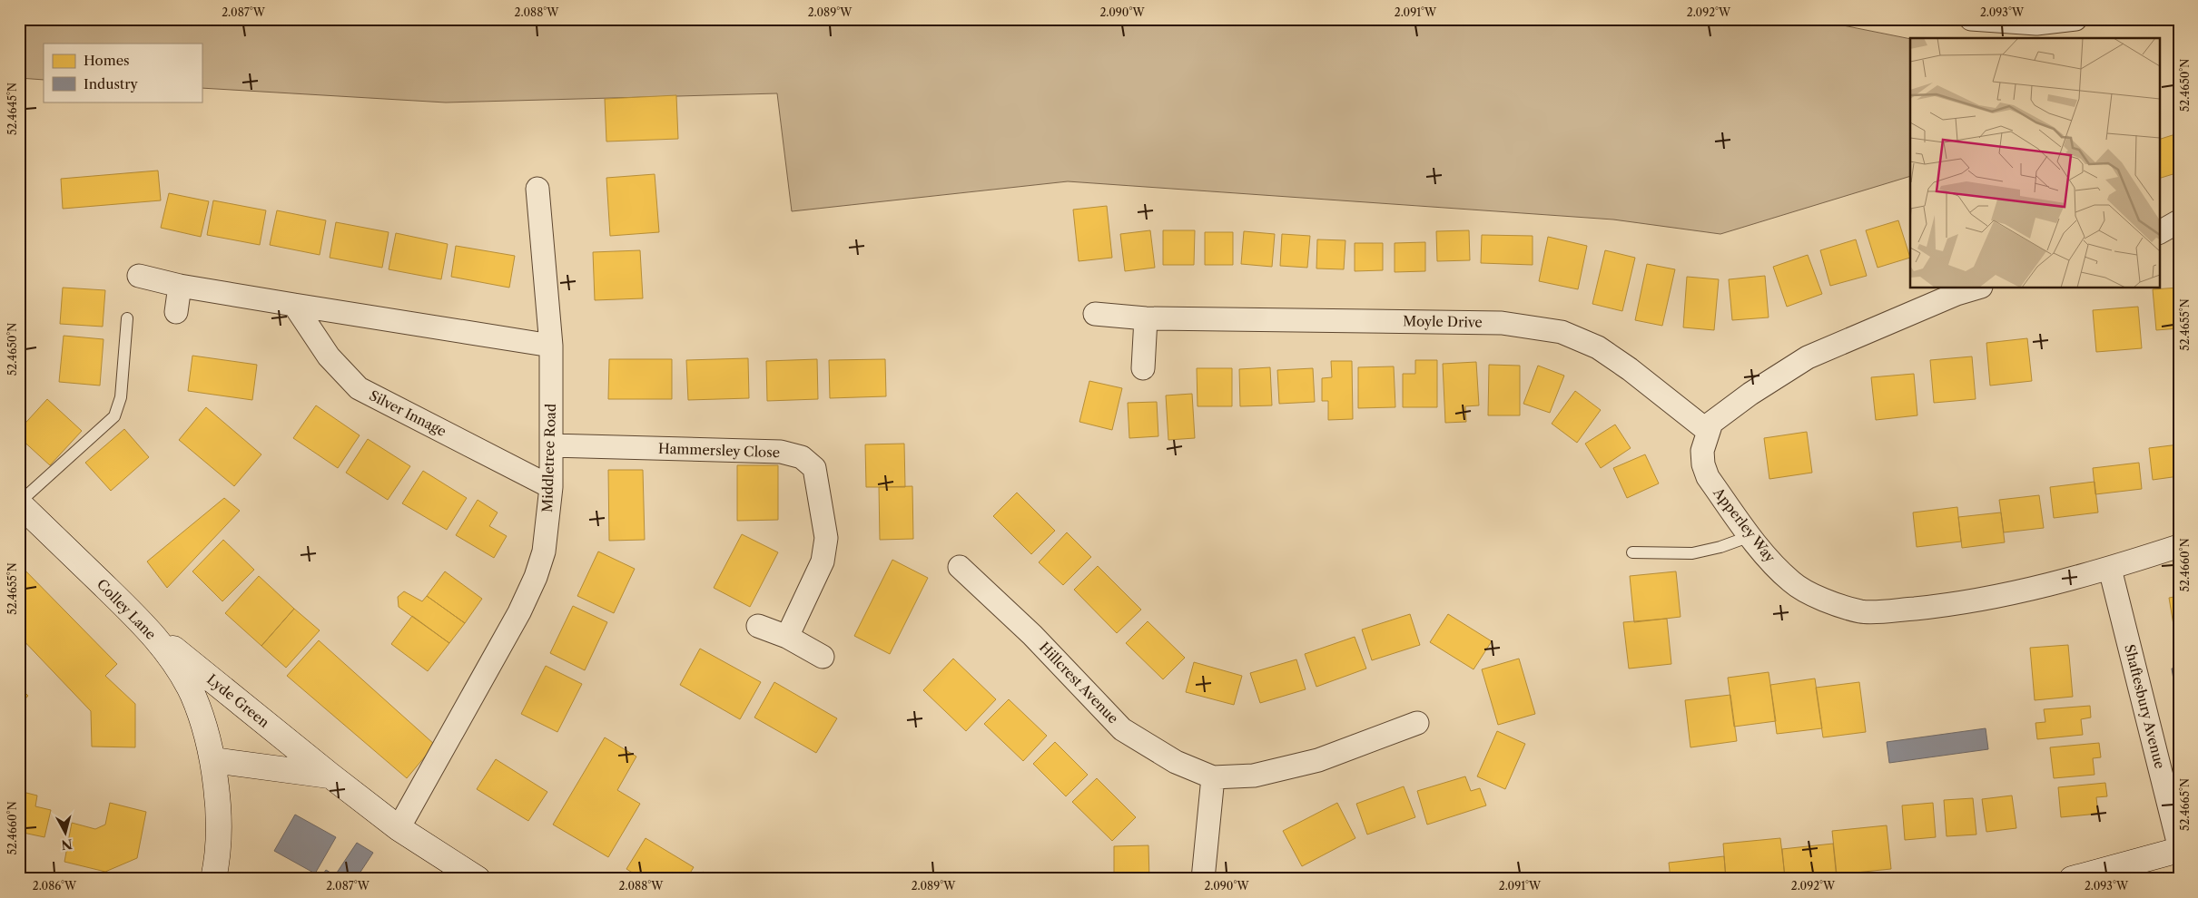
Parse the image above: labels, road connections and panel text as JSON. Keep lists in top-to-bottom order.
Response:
{
  "streets": {
    "street": [
      "Moyle Drive",
      "Silver Innage",
      "Hammersley Close",
      "Middletree Road",
      "Apperley Way",
      "Colley Lane",
      "Hillcrest Avenue",
      "Lyde Green",
      "Shaftesbury Avenue"
    ]
  },
  "crossings": [
    ["Moyle Drive", "Apperley Way"],
    ["Silver Innage", "Middletree Road"],
    ["Hammersley Close", "Middletree Road"],
    ["Middletree Road", "Lyde Green"],
    ["Apperley Way", "Shaftesbury Avenue"],
    ["Colley Lane", "Lyde Green"]
  ],
  "legend": ["Homes", "Industry"],
  "north": "bottom",
  "coordinates": [
    "2.087°W",
    "2.088°W",
    "2.089°W",
    "2.090°W",
    "2.091°W",
    "2.092°W",
    "2.093°W",
    "52.4650°N",
    "52.4645°N",
    "52.4655°N",
    "52.4660°N",
    "52.4665°N",
    "2.086°W"
  ]
}
